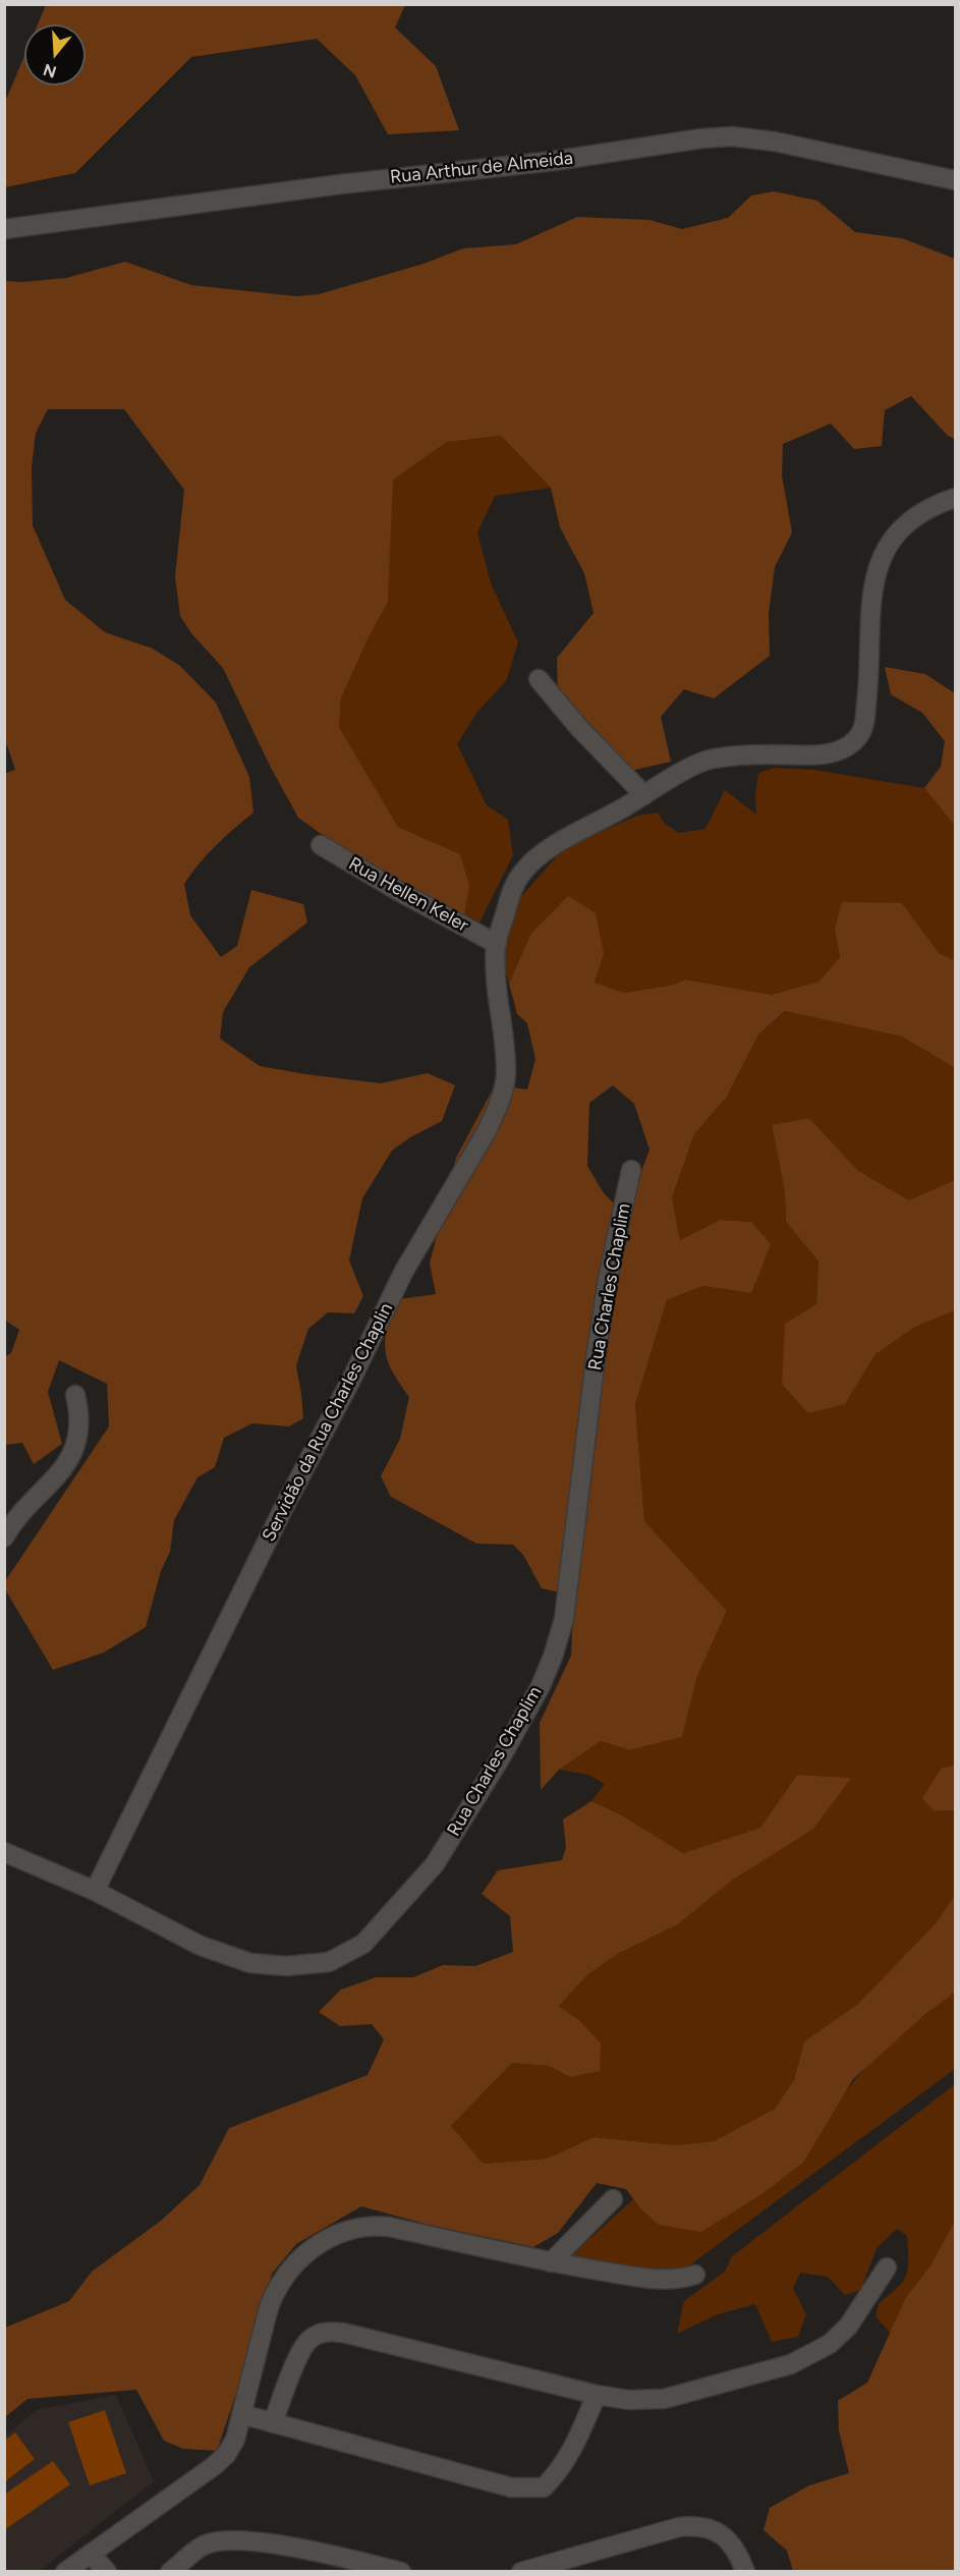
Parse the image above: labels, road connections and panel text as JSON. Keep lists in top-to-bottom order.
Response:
{
  "streets": {
    "street": [
      "Rua Arthur de Almeida",
      "Rua Hellen Keler",
      "Rua Charles Chaplim",
      "Servidão da Rua Charles Chaplin"
    ]
  },
  "crossings": [
    ["Rua Hellen Keler", "Servidão da Rua Charles Chaplin"],
    ["Rua Charles Chaplim", "Servidão da Rua Charles Chaplin"]
  ],
  "north": "bottom"
}
